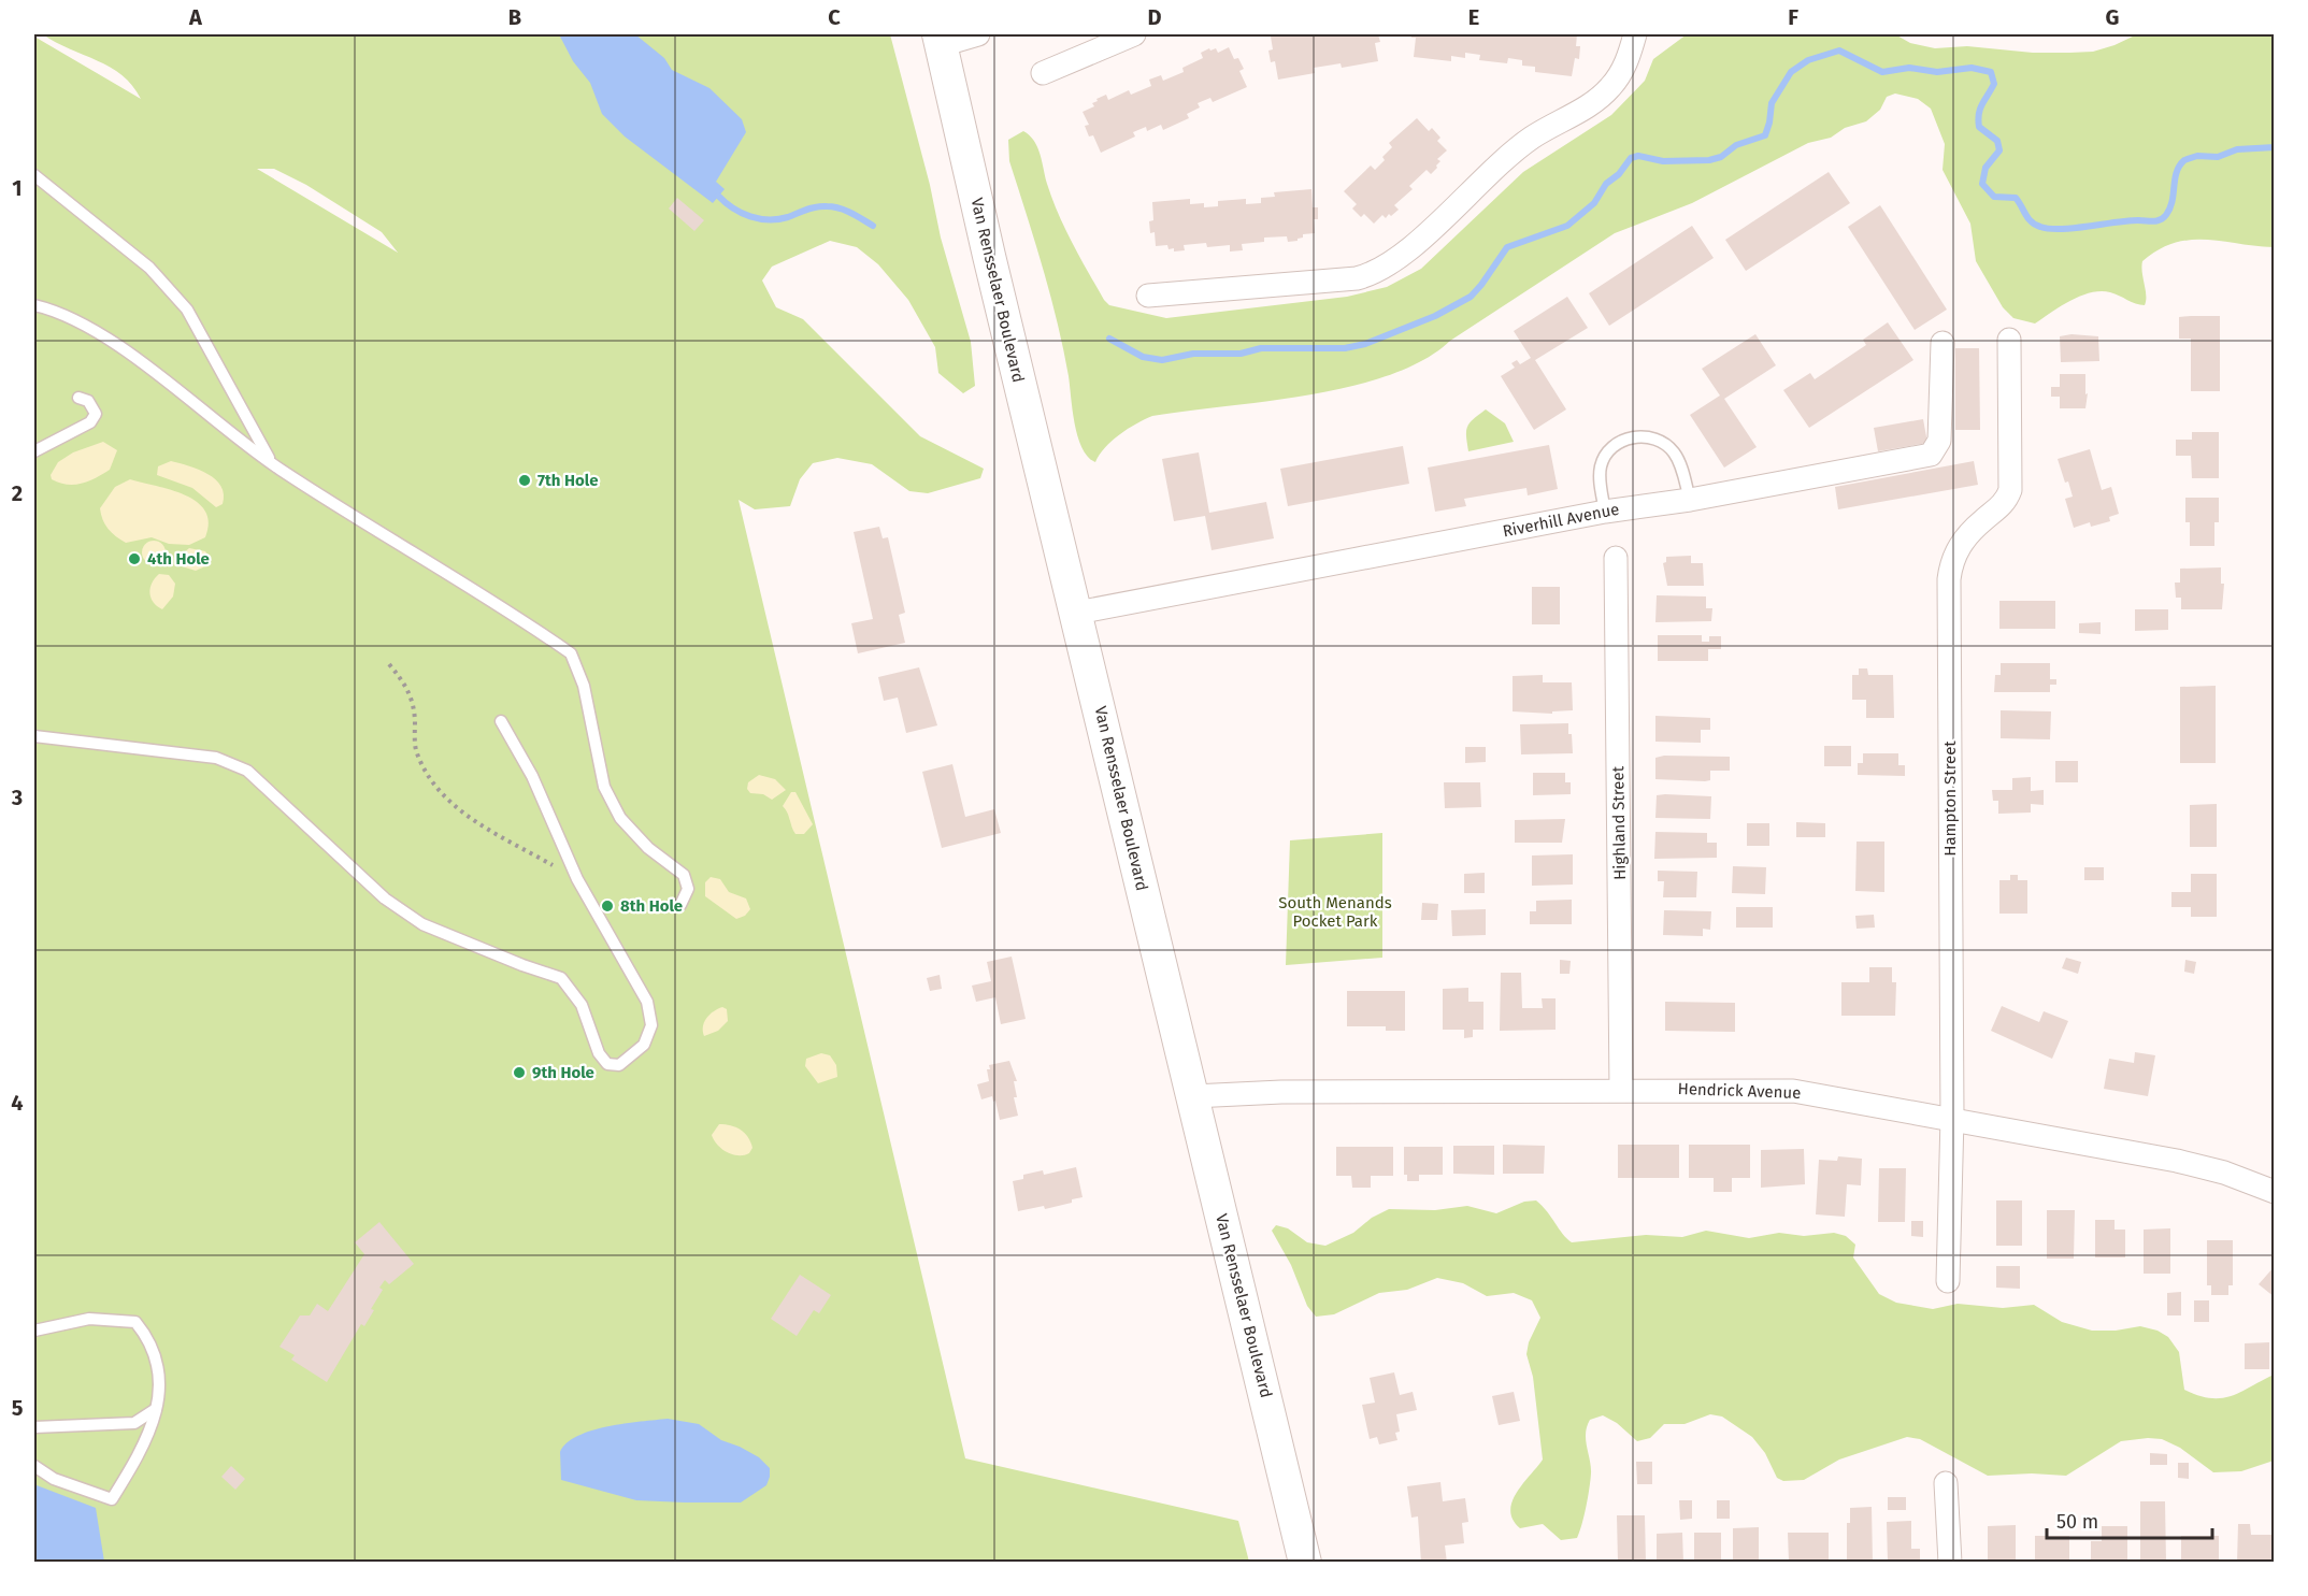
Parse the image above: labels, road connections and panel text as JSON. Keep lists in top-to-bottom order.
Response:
{
  "streets": {
    "main road": ["Van Rensselaer Boulevard"],
    "street": [
      "Riverhill Avenue",
      "Hampton Street",
      "Highland Street",
      "Hendrick Avenue"
    ]
  },
  "crossings": [
    ["Van Rensselaer Boulevard", "Riverhill Avenue"],
    ["Van Rensselaer Boulevard", "Hendrick Avenue"],
    ["Hampton Street", "Hendrick Avenue"],
    ["Highland Street", "Hendrick Avenue"]
  ],
  "parks": ["South Menands Pocket Park"],
  "places": [
    "7th Hole",
    "4th Hole",
    "8th Hole",
    "9th Hole"
  ],
  "scale_bar": "50 m",
  "grid": {
    "columns": [
      "A",
      "B",
      "C",
      "D",
      "E",
      "F",
      "G"
    ],
    "rows": [
      "1",
      "2",
      "3",
      "4",
      "5"
    ]
  }
}
